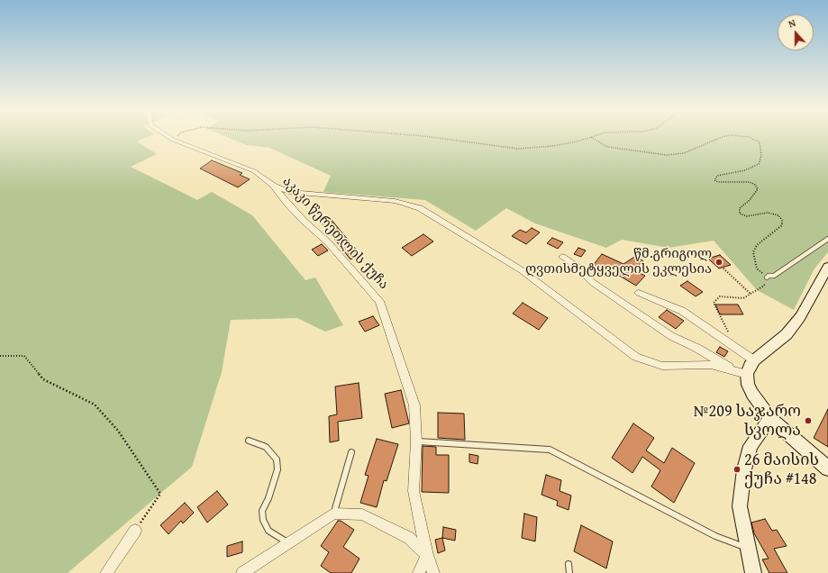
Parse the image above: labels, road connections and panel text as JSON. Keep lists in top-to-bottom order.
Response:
{
  "streets": {
    "street": ["აკაკი წერეთლის ქუჩა"]
  },
  "places": ["წმ.გრიგოლ ღვთისმეტყველის ეკლესია", "№209 საჯარო სკოლა", "26 მაისის ქუჩა #148"],
  "north": "top"
}
